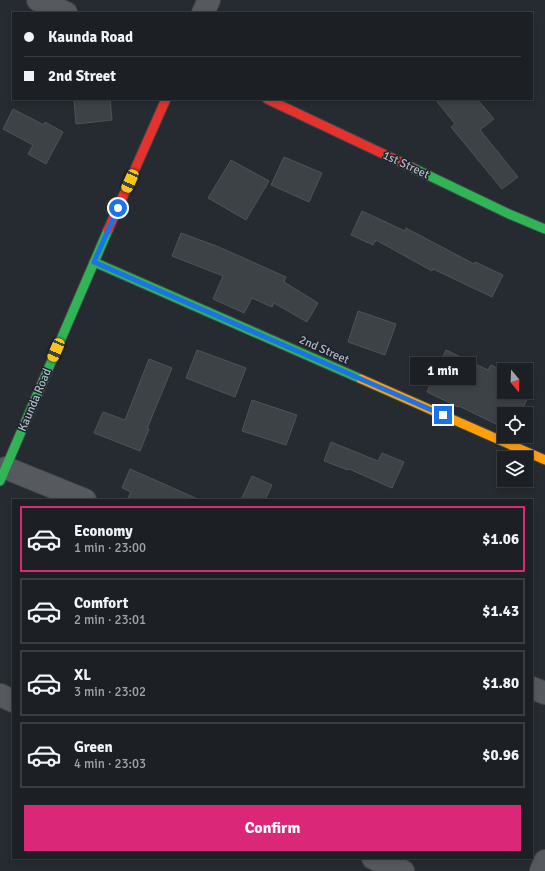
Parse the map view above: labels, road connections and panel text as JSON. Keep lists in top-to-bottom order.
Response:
{
  "streets": {
    "street": ["1st Street", "2nd Street", "Kaunda Road"]
  },
  "crossings": [
    ["2nd Street", "Kaunda Road"]
  ],
  "north": "bottom",
  "page": {
    "banner": ["Kaunda Road", "2nd Street"],
    "bubble": "1 min",
    "list": [
      {
        "name": "Economy",
        "note": "1 min · 23:00",
        "value": "$1.06"
      },
      {
        "name": "Comfort",
        "note": "2 min · 23:01",
        "value": "$1.43"
      },
      {
        "name": "XL",
        "note": "3 min · 23:02",
        "value": "$1.80"
      },
      {
        "name": "Green",
        "note": "4 min · 23:03",
        "value": "$0.96"
      }
    ],
    "buttons": "Confirm"
  }
}
